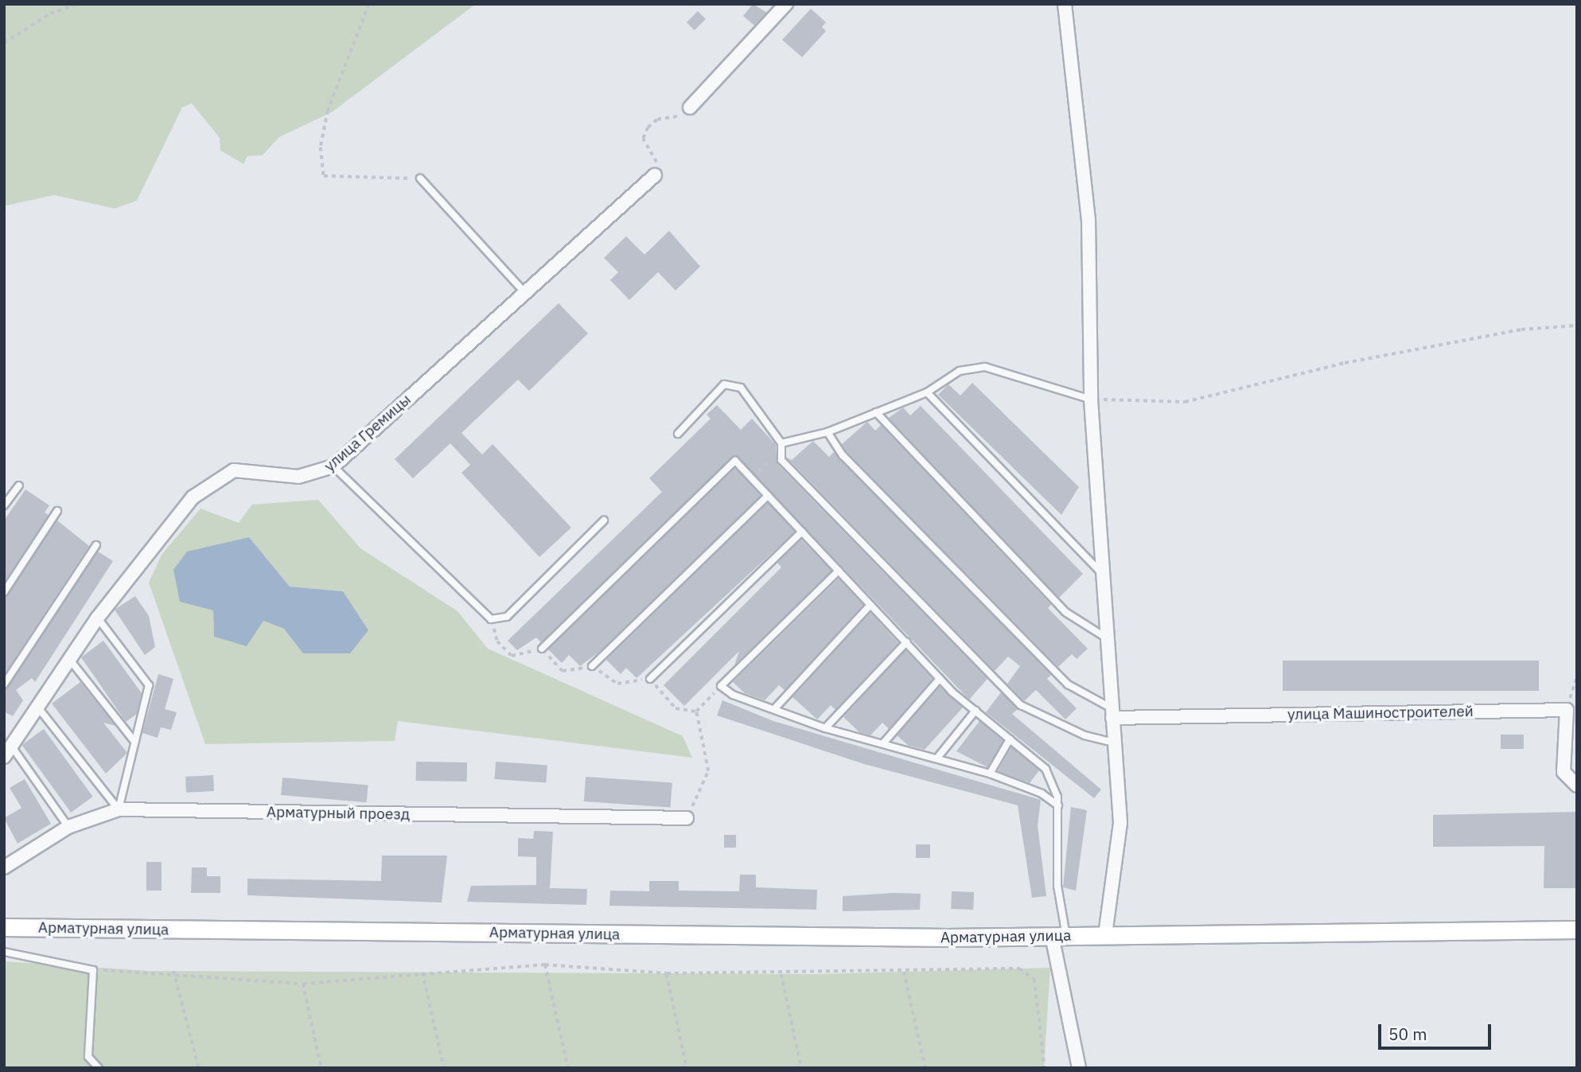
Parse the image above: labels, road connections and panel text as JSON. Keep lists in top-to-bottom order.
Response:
{
  "streets": {
    "street": [
      "улица Гремицы",
      "улица Машиностроителей",
      "Арматурный проезд",
      "Арматурная улица"
    ]
  },
  "scale_bar": "50 m"
}
